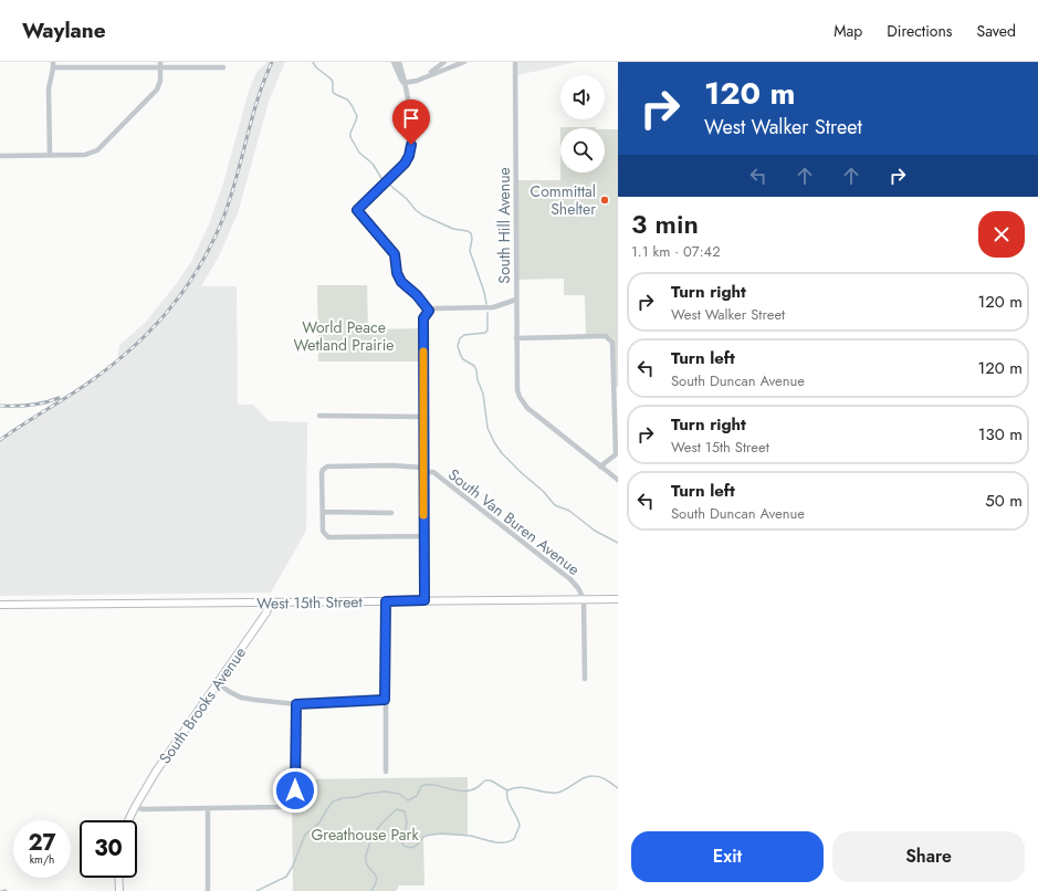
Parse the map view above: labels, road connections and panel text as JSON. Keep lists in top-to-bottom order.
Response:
{
  "streets": {
    "main road": ["West 15th Street", "South Brooks Avenue"],
    "street": ["South Hill Avenue", "South Van Buren Avenue"]
  },
  "crossings": [
    ["South Van Buren Avenue", "West 15th Street"],
    ["West 15th Street", "South Brooks Avenue"]
  ],
  "parks": ["World Peace Wetland Prairie", "Greathouse Park"],
  "places": ["Committal Shelter"],
  "page": {
    "header": "Waylane",
    "nav": ["Map", "Directions", "Saved"],
    "turn": ["120 m", "West Walker Street"],
    "heading": ["3 min", "1.1 km · 07:42"],
    "list": [
      {
        "name": "Turn right",
        "note": "West Walker Street",
        "value": "120 m"
      },
      {
        "name": "Turn left",
        "note": "South Duncan Avenue",
        "value": "120 m"
      },
      {
        "name": "Turn right",
        "note": "West 15th Street",
        "value": "130 m"
      },
      {
        "name": "Turn left",
        "note": "South Duncan Avenue",
        "value": "50 m"
      }
    ],
    "speed": "27 km/h",
    "limit": "30",
    "buttons": ["Exit", "Share"]
  }
}
